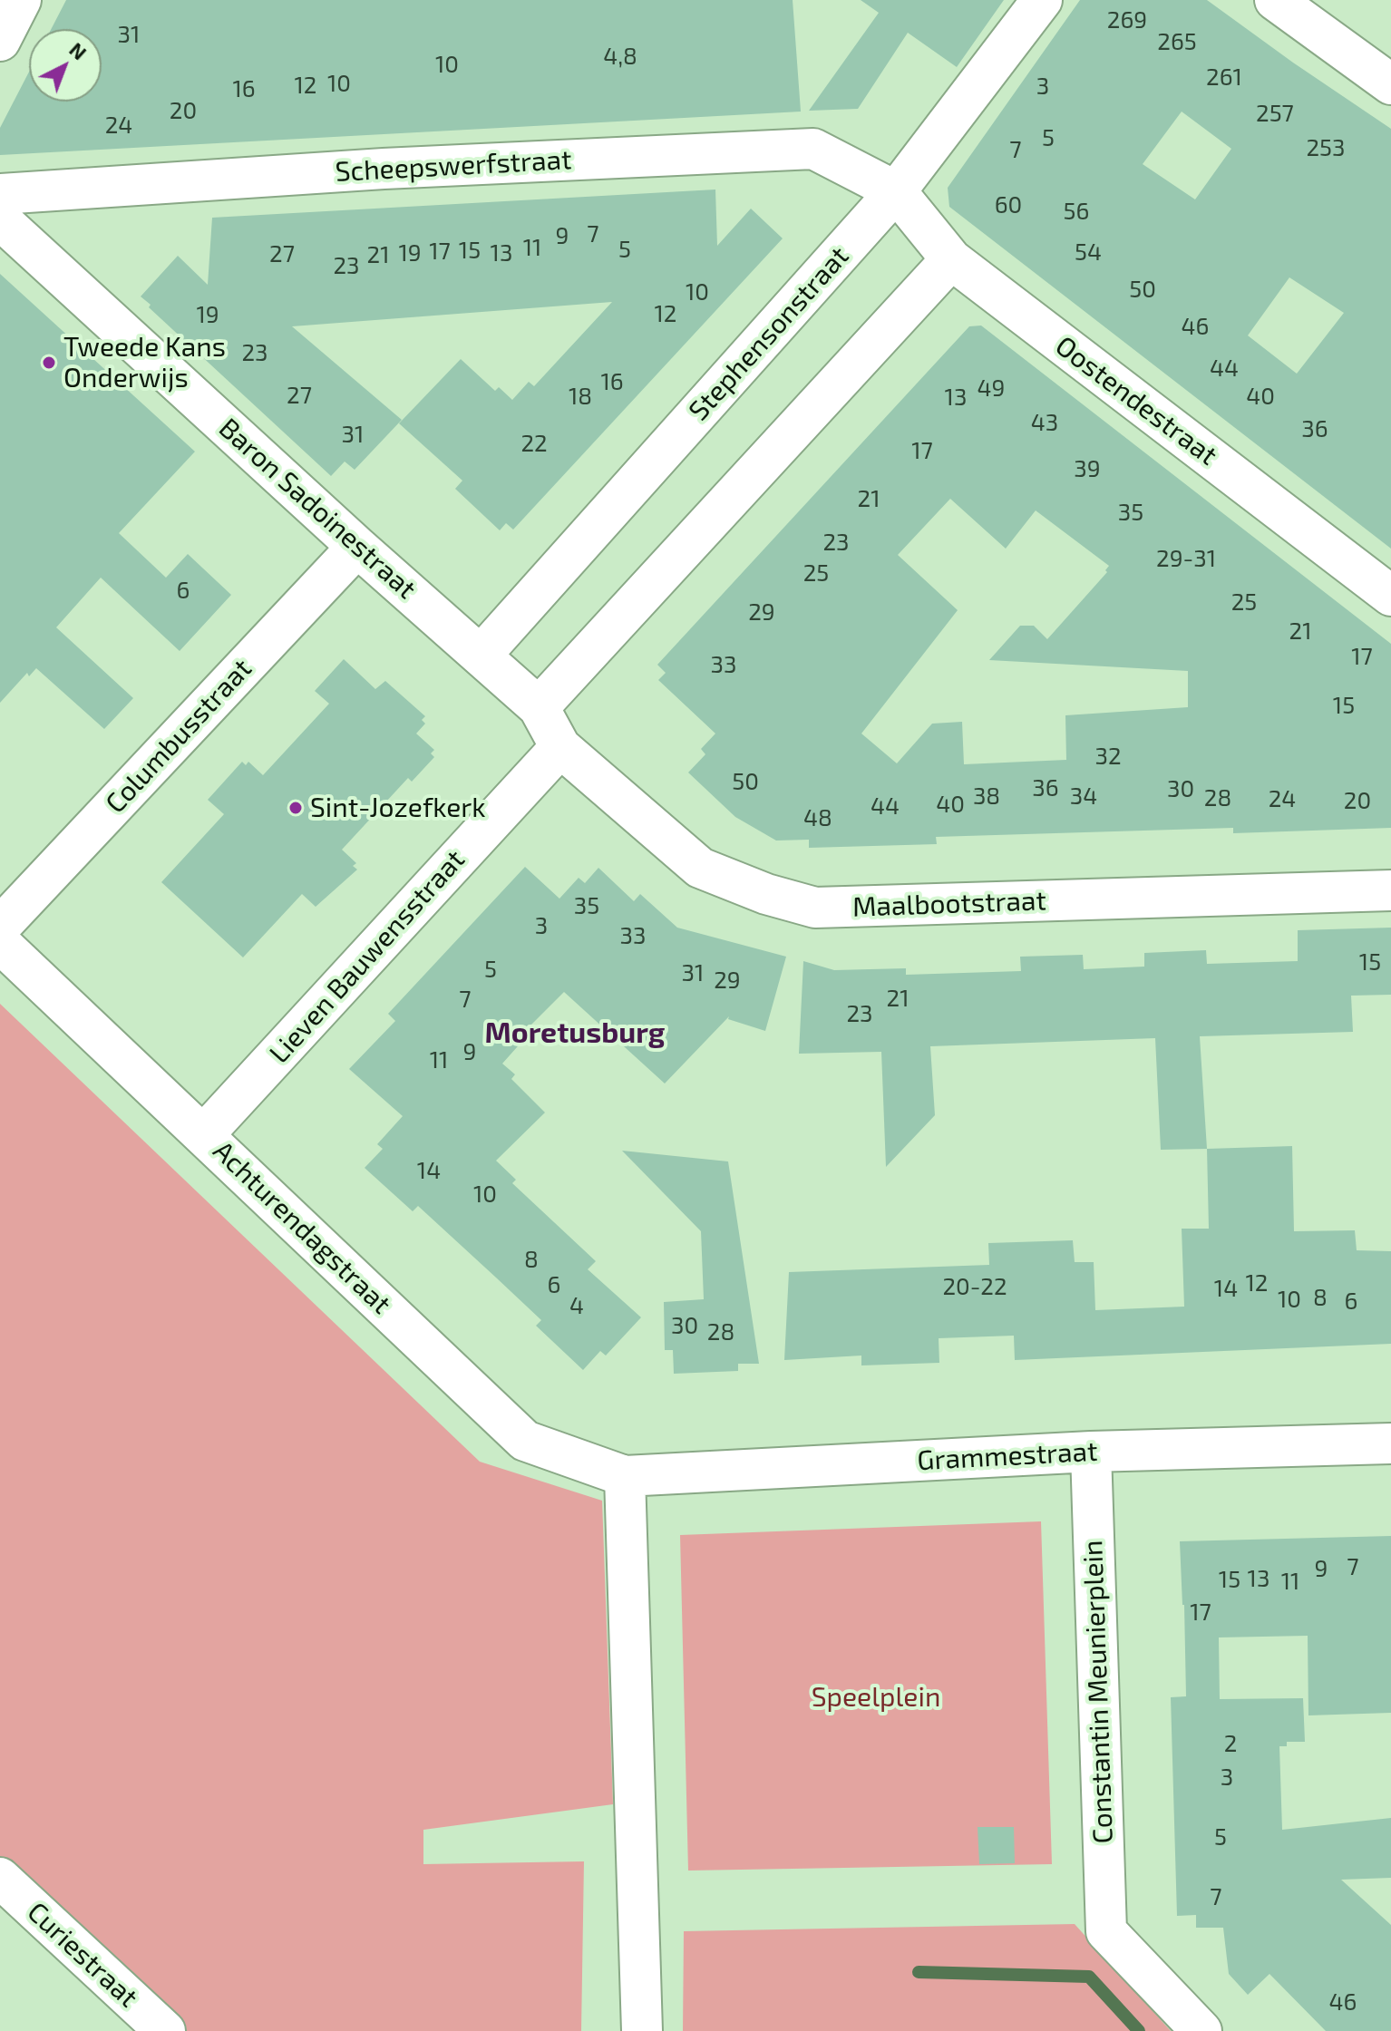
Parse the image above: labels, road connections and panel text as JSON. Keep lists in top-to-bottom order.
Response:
{
  "streets": {
    "street": [
      "Scheepswerfstraat",
      "Stephensonstraat",
      "Oostendestraat",
      "Baron Sadoinestraat",
      "Columbusstraat",
      "Maalbootstraat",
      "Lieven Bauwensstraat",
      "Achturendagstraat",
      "Grammestraat",
      "Constantin Meunierplein",
      "Curiestraat"
    ]
  },
  "crossings": [
    ["Scheepswerfstraat", "Stephensonstraat"],
    ["Scheepswerfstraat", "Oostendestraat"],
    ["Stephensonstraat", "Oostendestraat"],
    ["Stephensonstraat", "Baron Sadoinestraat"],
    ["Baron Sadoinestraat", "Columbusstraat"],
    ["Baron Sadoinestraat", "Maalbootstraat"],
    ["Baron Sadoinestraat", "Lieven Bauwensstraat"],
    ["Maalbootstraat", "Lieven Bauwensstraat"],
    ["Lieven Bauwensstraat", "Achturendagstraat"],
    ["Achturendagstraat", "Grammestraat"],
    ["Grammestraat", "Constantin Meunierplein"]
  ],
  "districts": ["Moretusburg"],
  "parks": ["Speelplein"],
  "places": ["Tweede Kans Onderwijs", "Sint-Jozefkerk"],
  "house_numbers": [
    "269",
    "31",
    "265",
    "4,8",
    "10",
    "261",
    "10",
    "12",
    "3",
    "16",
    "20",
    "257",
    "24",
    "5",
    "253",
    "7",
    "60",
    "56",
    "7",
    "9",
    "11",
    "5",
    "15",
    "17",
    "54",
    "19",
    "13",
    "27",
    "21",
    "23",
    "50",
    "10",
    "12",
    "19",
    "46",
    "23",
    "44",
    "16",
    "49",
    "27",
    "18",
    "40",
    "13",
    "43",
    "36",
    "31",
    "22",
    "17",
    "39",
    "21",
    "35",
    "23",
    "29-31",
    "25",
    "6",
    "25",
    "29",
    "21",
    "17",
    "33",
    "15",
    "32",
    "50",
    "36",
    "30",
    "38",
    "34",
    "28",
    "24",
    "20",
    "40",
    "44",
    "48",
    "35",
    "3",
    "33",
    "15",
    "5",
    "31",
    "29",
    "21",
    "7",
    "23",
    "9",
    "11",
    "14",
    "10",
    "8",
    "12",
    "6",
    "20-22",
    "14",
    "8",
    "10",
    "6",
    "4",
    "30",
    "28",
    "7",
    "9",
    "13",
    "15",
    "11",
    "17",
    "2",
    "3",
    "5",
    "7",
    "46"
  ],
  "north": "top right"
}
